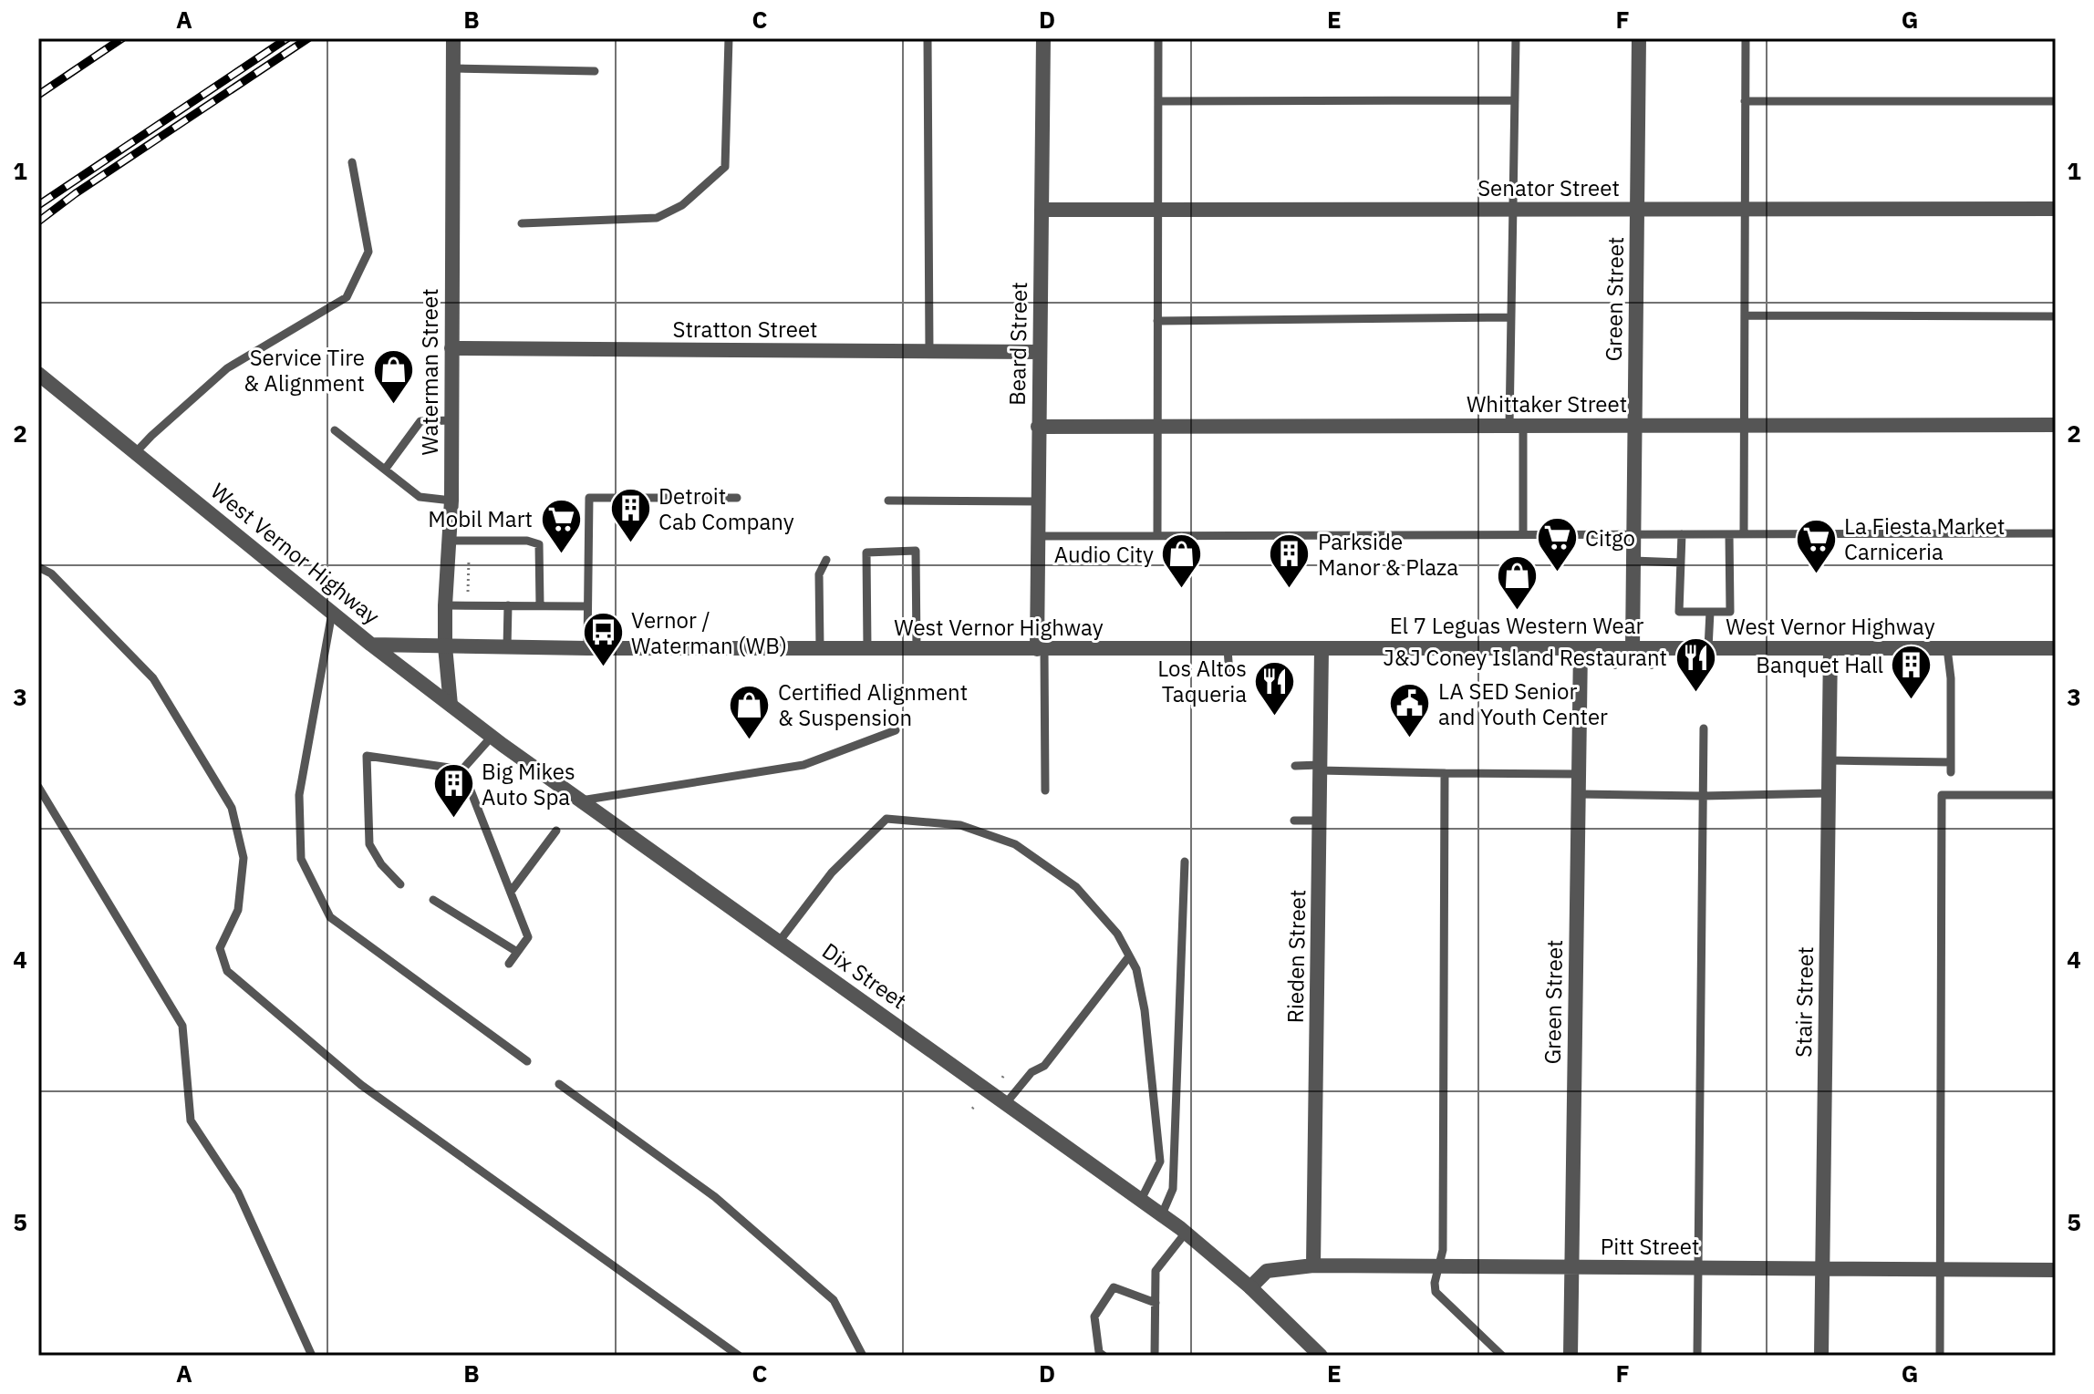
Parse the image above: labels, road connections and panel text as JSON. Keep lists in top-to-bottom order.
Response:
{
  "streets": {
    "street": [
      "Senator Street",
      "Green Street",
      "Stratton Street",
      "Beard Street",
      "Waterman Street",
      "Whittaker Street",
      "West Vernor Highway",
      "Rieden Street",
      "Dix Street",
      "Stair Street",
      "Pitt Street"
    ]
  },
  "crossings": [
    ["Senator Street", "Green Street"],
    ["Senator Street", "Beard Street"],
    ["Green Street", "Whittaker Street"],
    ["Green Street", "West Vernor Highway"],
    ["Green Street", "Pitt Street"],
    ["Stratton Street", "Beard Street"],
    ["Stratton Street", "Waterman Street"],
    ["Beard Street", "Whittaker Street"],
    ["Beard Street", "West Vernor Highway"],
    ["Waterman Street", "West Vernor Highway"],
    ["Waterman Street", "Dix Street"],
    ["West Vernor Highway", "Rieden Street"],
    ["West Vernor Highway", "Dix Street"],
    ["West Vernor Highway", "Stair Street"],
    ["Rieden Street", "Pitt Street"],
    ["Dix Street", "Pitt Street"],
    ["Stair Street", "Pitt Street"]
  ],
  "places": {
    "shop": [
      "Service Tire & Alignment",
      "Audio City",
      "El 7 Leguas Western Wear",
      "Certified Alignment & Suspension"
    ],
    "building": [
      "Detroit Cab Company",
      "Parkside Manor & Plaza",
      "Banquet Hall",
      "Big Mikes Auto Spa"
    ],
    "supermarket": ["Mobil Mart", "Citgo", "La Fiesta Market Carniceria"],
    "bus stop": ["Vernor / Waterman (WB)"],
    "restaurant": ["J&J Coney Island Restaurant", "Los Altos Taqueria"],
    "public building": ["LA SED Senior and Youth Center"]
  },
  "grid": {
    "columns": [
      "A",
      "B",
      "C",
      "D",
      "E",
      "F",
      "G"
    ],
    "rows": [
      "1",
      "2",
      "3",
      "4",
      "5"
    ]
  }
}
